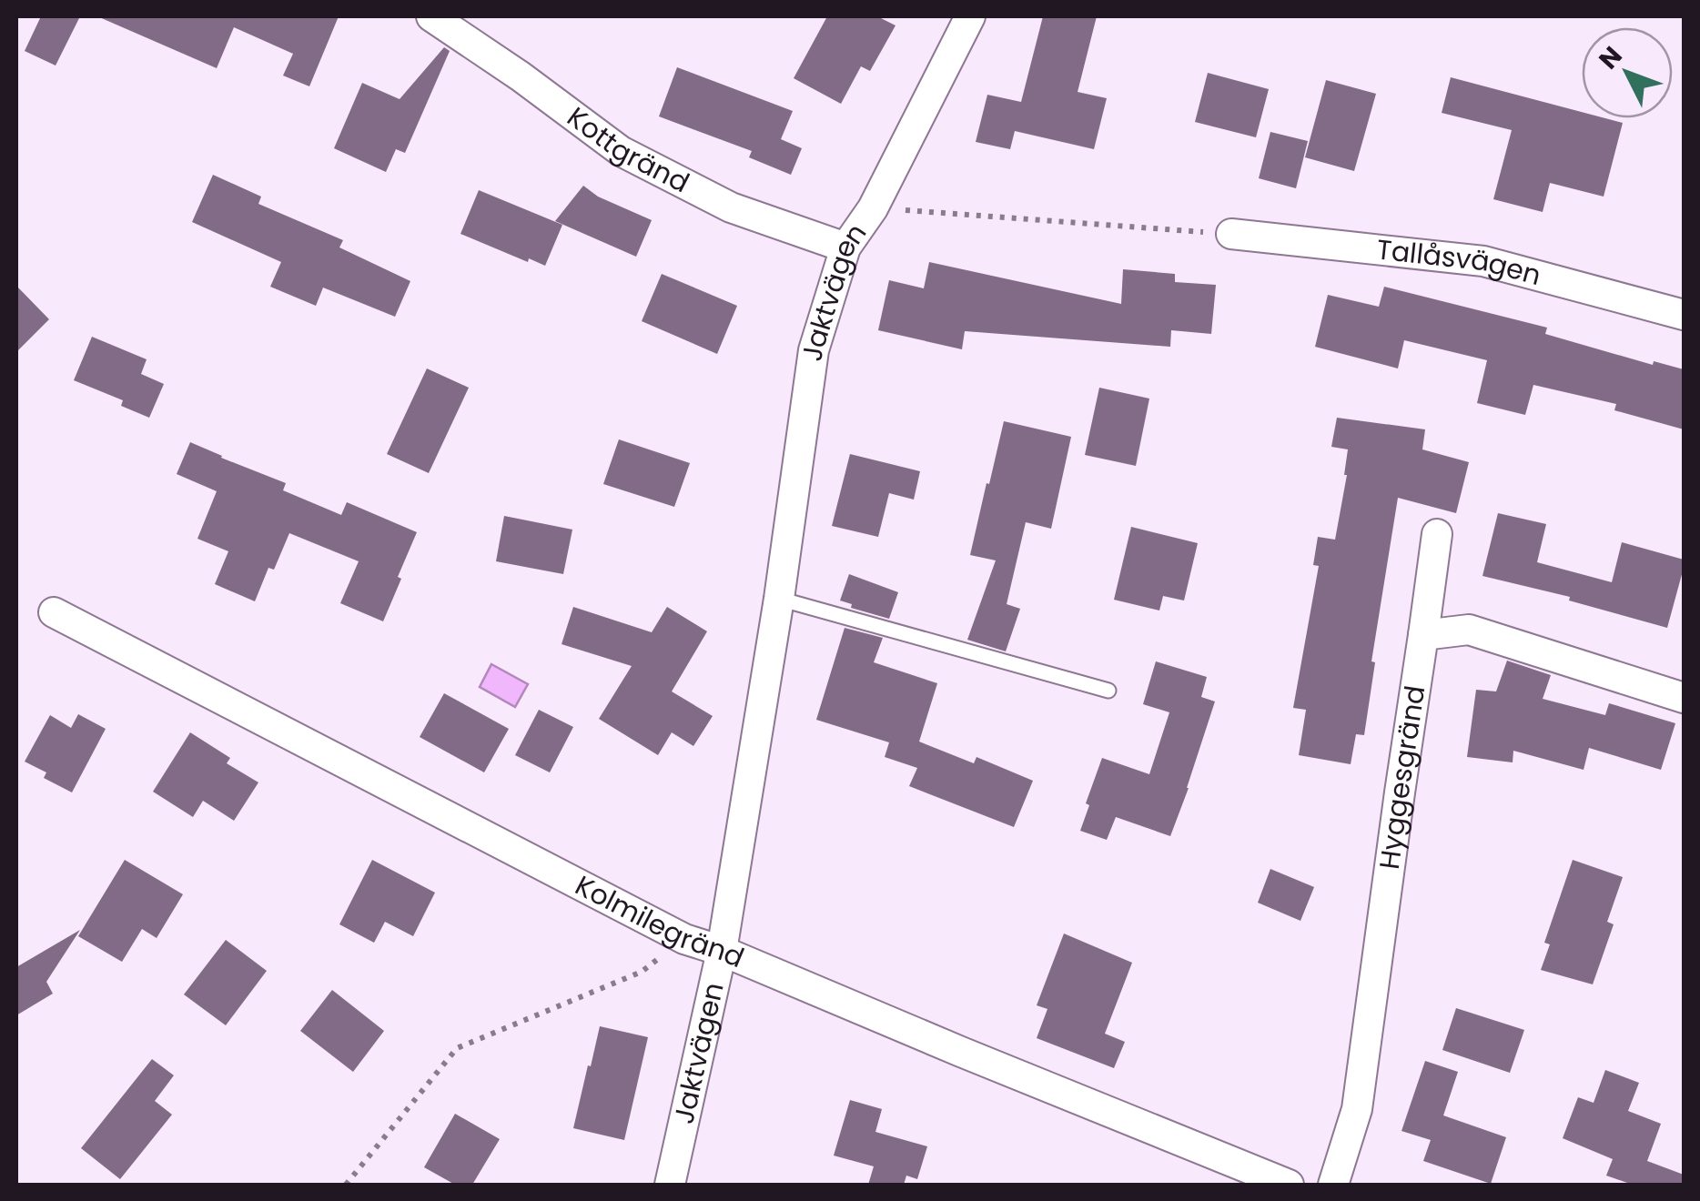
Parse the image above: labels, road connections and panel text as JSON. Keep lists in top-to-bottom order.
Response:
{
  "streets": {
    "street": [
      "Kottgränd",
      "Tallåsvägen",
      "Jaktvägen",
      "Hyggesgränd",
      "Kolmilegränd"
    ]
  },
  "crossings": [
    ["Kottgränd", "Jaktvägen"],
    ["Jaktvägen", "Kolmilegränd"]
  ],
  "north": "top left"
}
